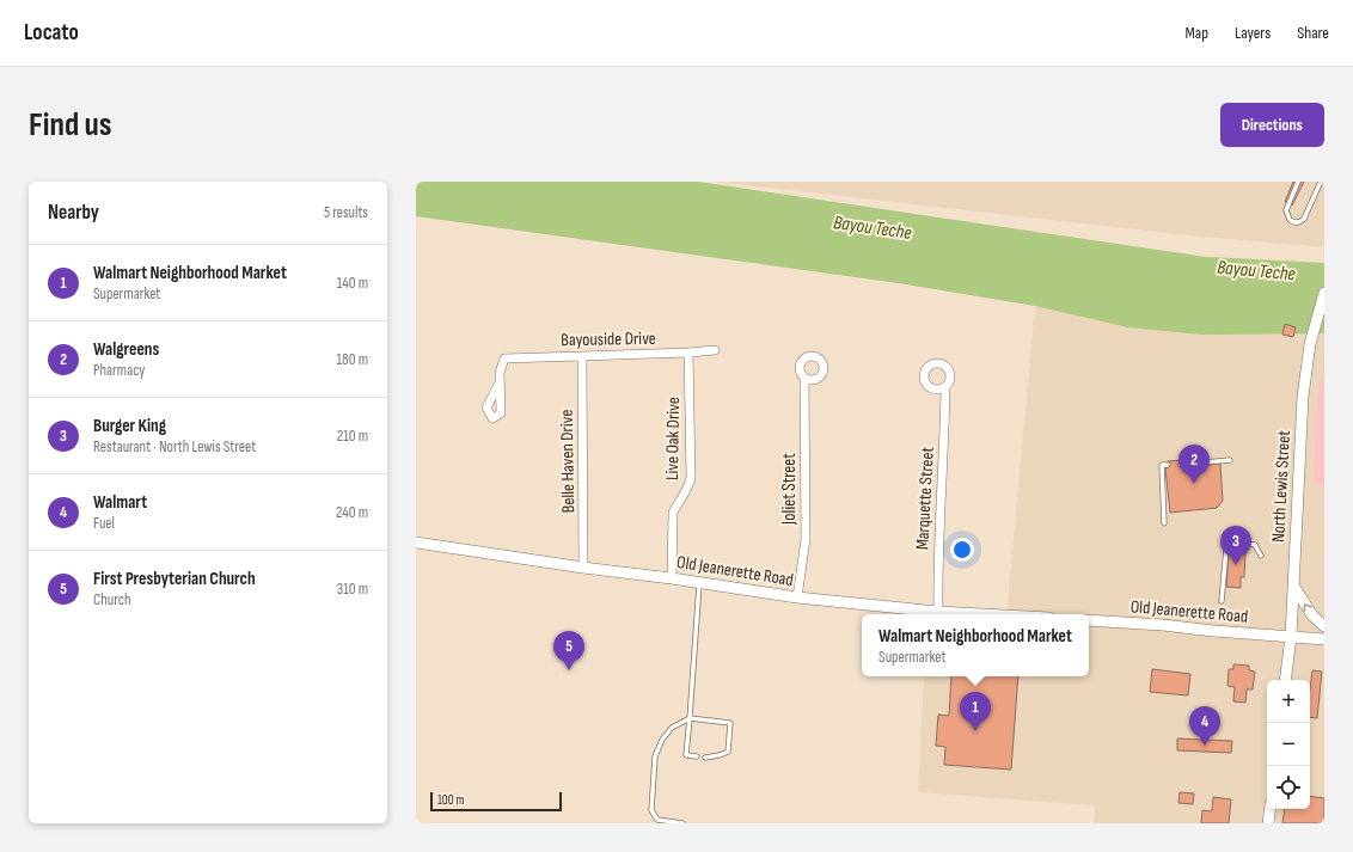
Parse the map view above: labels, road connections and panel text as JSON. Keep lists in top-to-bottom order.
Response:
{
  "streets": {
    "main road": ["North Lewis Street", "Old Jeanerette Road"],
    "street": [
      "Bayouside Drive",
      "Live Oak Drive",
      "Belle Haven Drive",
      "Joliet Street",
      "Marquette Street"
    ]
  },
  "crossings": [
    ["Bayouside Drive", "Live Oak Drive"],
    ["Bayouside Drive", "Belle Haven Drive"],
    ["Live Oak Drive", "Old Jeanerette Road"],
    ["Belle Haven Drive", "Old Jeanerette Road"],
    ["North Lewis Street", "Old Jeanerette Road"],
    ["Joliet Street", "Old Jeanerette Road"],
    ["Marquette Street", "Old Jeanerette Road"]
  ],
  "water": ["Bayou Teche"],
  "scale_bar": "100 m",
  "page": {
    "header": "Locato",
    "nav": ["Map", "Layers", "Share"],
    "buttons": "Directions",
    "title": "Find us",
    "heading": ["Nearby", "5 results"],
    "list": [
      {
        "mark": "1",
        "name": "Walmart Neighborhood Market",
        "note": "Supermarket",
        "value": "140 m"
      },
      {
        "mark": "2",
        "name": "Walgreens",
        "note": "Pharmacy",
        "value": "180 m"
      },
      {
        "mark": "3",
        "name": "Burger King",
        "note": "Restaurant · North Lewis Street",
        "value": "210 m"
      },
      {
        "mark": "4",
        "name": "Walmart",
        "note": "Fuel",
        "value": "240 m"
      },
      {
        "mark": "5",
        "name": "First Presbyterian Church",
        "note": "Church",
        "value": "310 m"
      }
    ],
    "pins": [
      "2",
      "3",
      "5",
      "1",
      "4"
    ],
    "popup": ["Walmart Neighborhood Market", "Supermarket"],
    "map_buttons": ["+", "−"],
    "scale": "100 m"
  }
}
